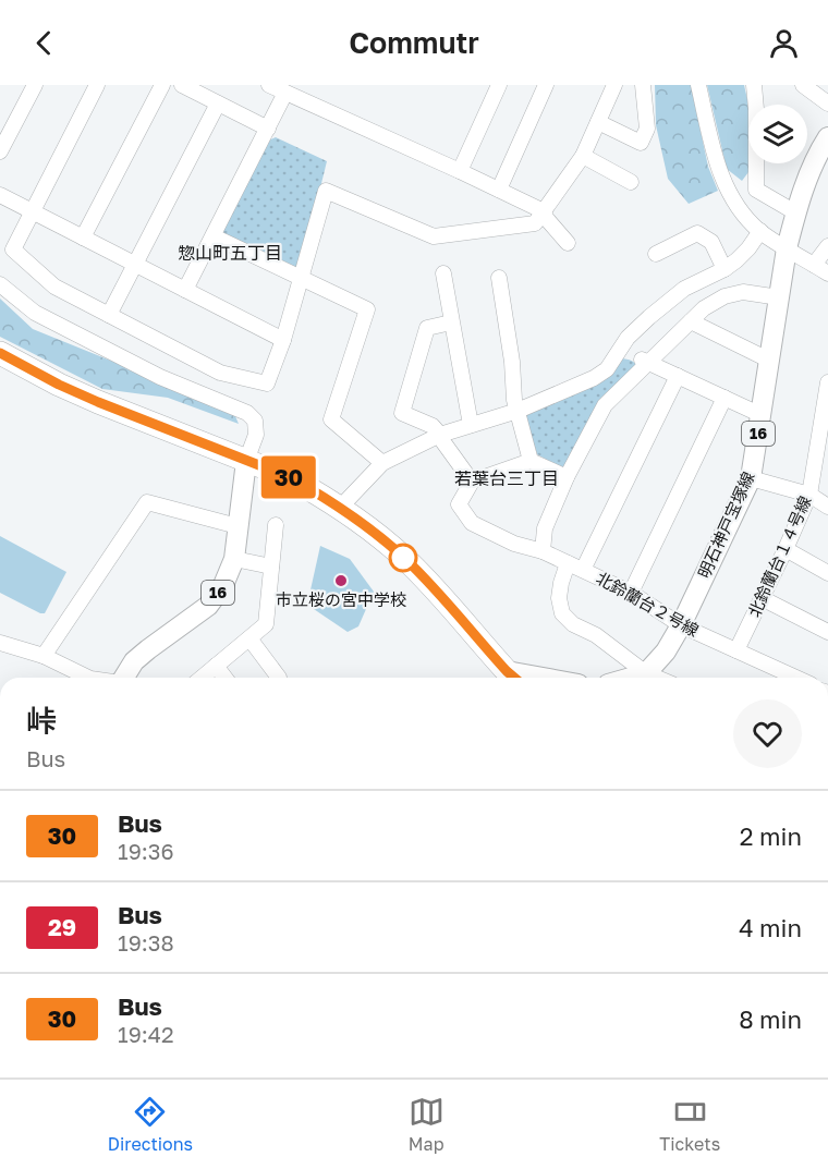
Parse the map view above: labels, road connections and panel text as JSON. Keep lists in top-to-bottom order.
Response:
{
  "streets": {
    "main road": ["16", "明石神戸宝塚線"],
    "street": ["北鈴蘭台１４号線", "北鈴蘭台２号線"]
  },
  "crossings": [
    ["明石神戸宝塚線", "北鈴蘭台２号線"],
    ["北鈴蘭台１４号線", "北鈴蘭台２号線"]
  ],
  "districts": ["惣山町五丁目", "若葉台三丁目"],
  "places": ["市立桜の宮中学校"],
  "lines": ["bus line 30"],
  "page": {
    "header": "Commutr",
    "on_map": "30",
    "heading": ["峠", "Bus"],
    "list": [
      {
        "mark": "30",
        "name": "Bus",
        "note": "19:36",
        "value": "2 min"
      },
      {
        "mark": "29",
        "name": "Bus",
        "note": "19:38",
        "value": "4 min"
      },
      {
        "mark": "30",
        "name": "Bus",
        "note": "19:42",
        "value": "8 min"
      }
    ],
    "tabs": ["Directions", "Map", "Tickets"]
  }
}
